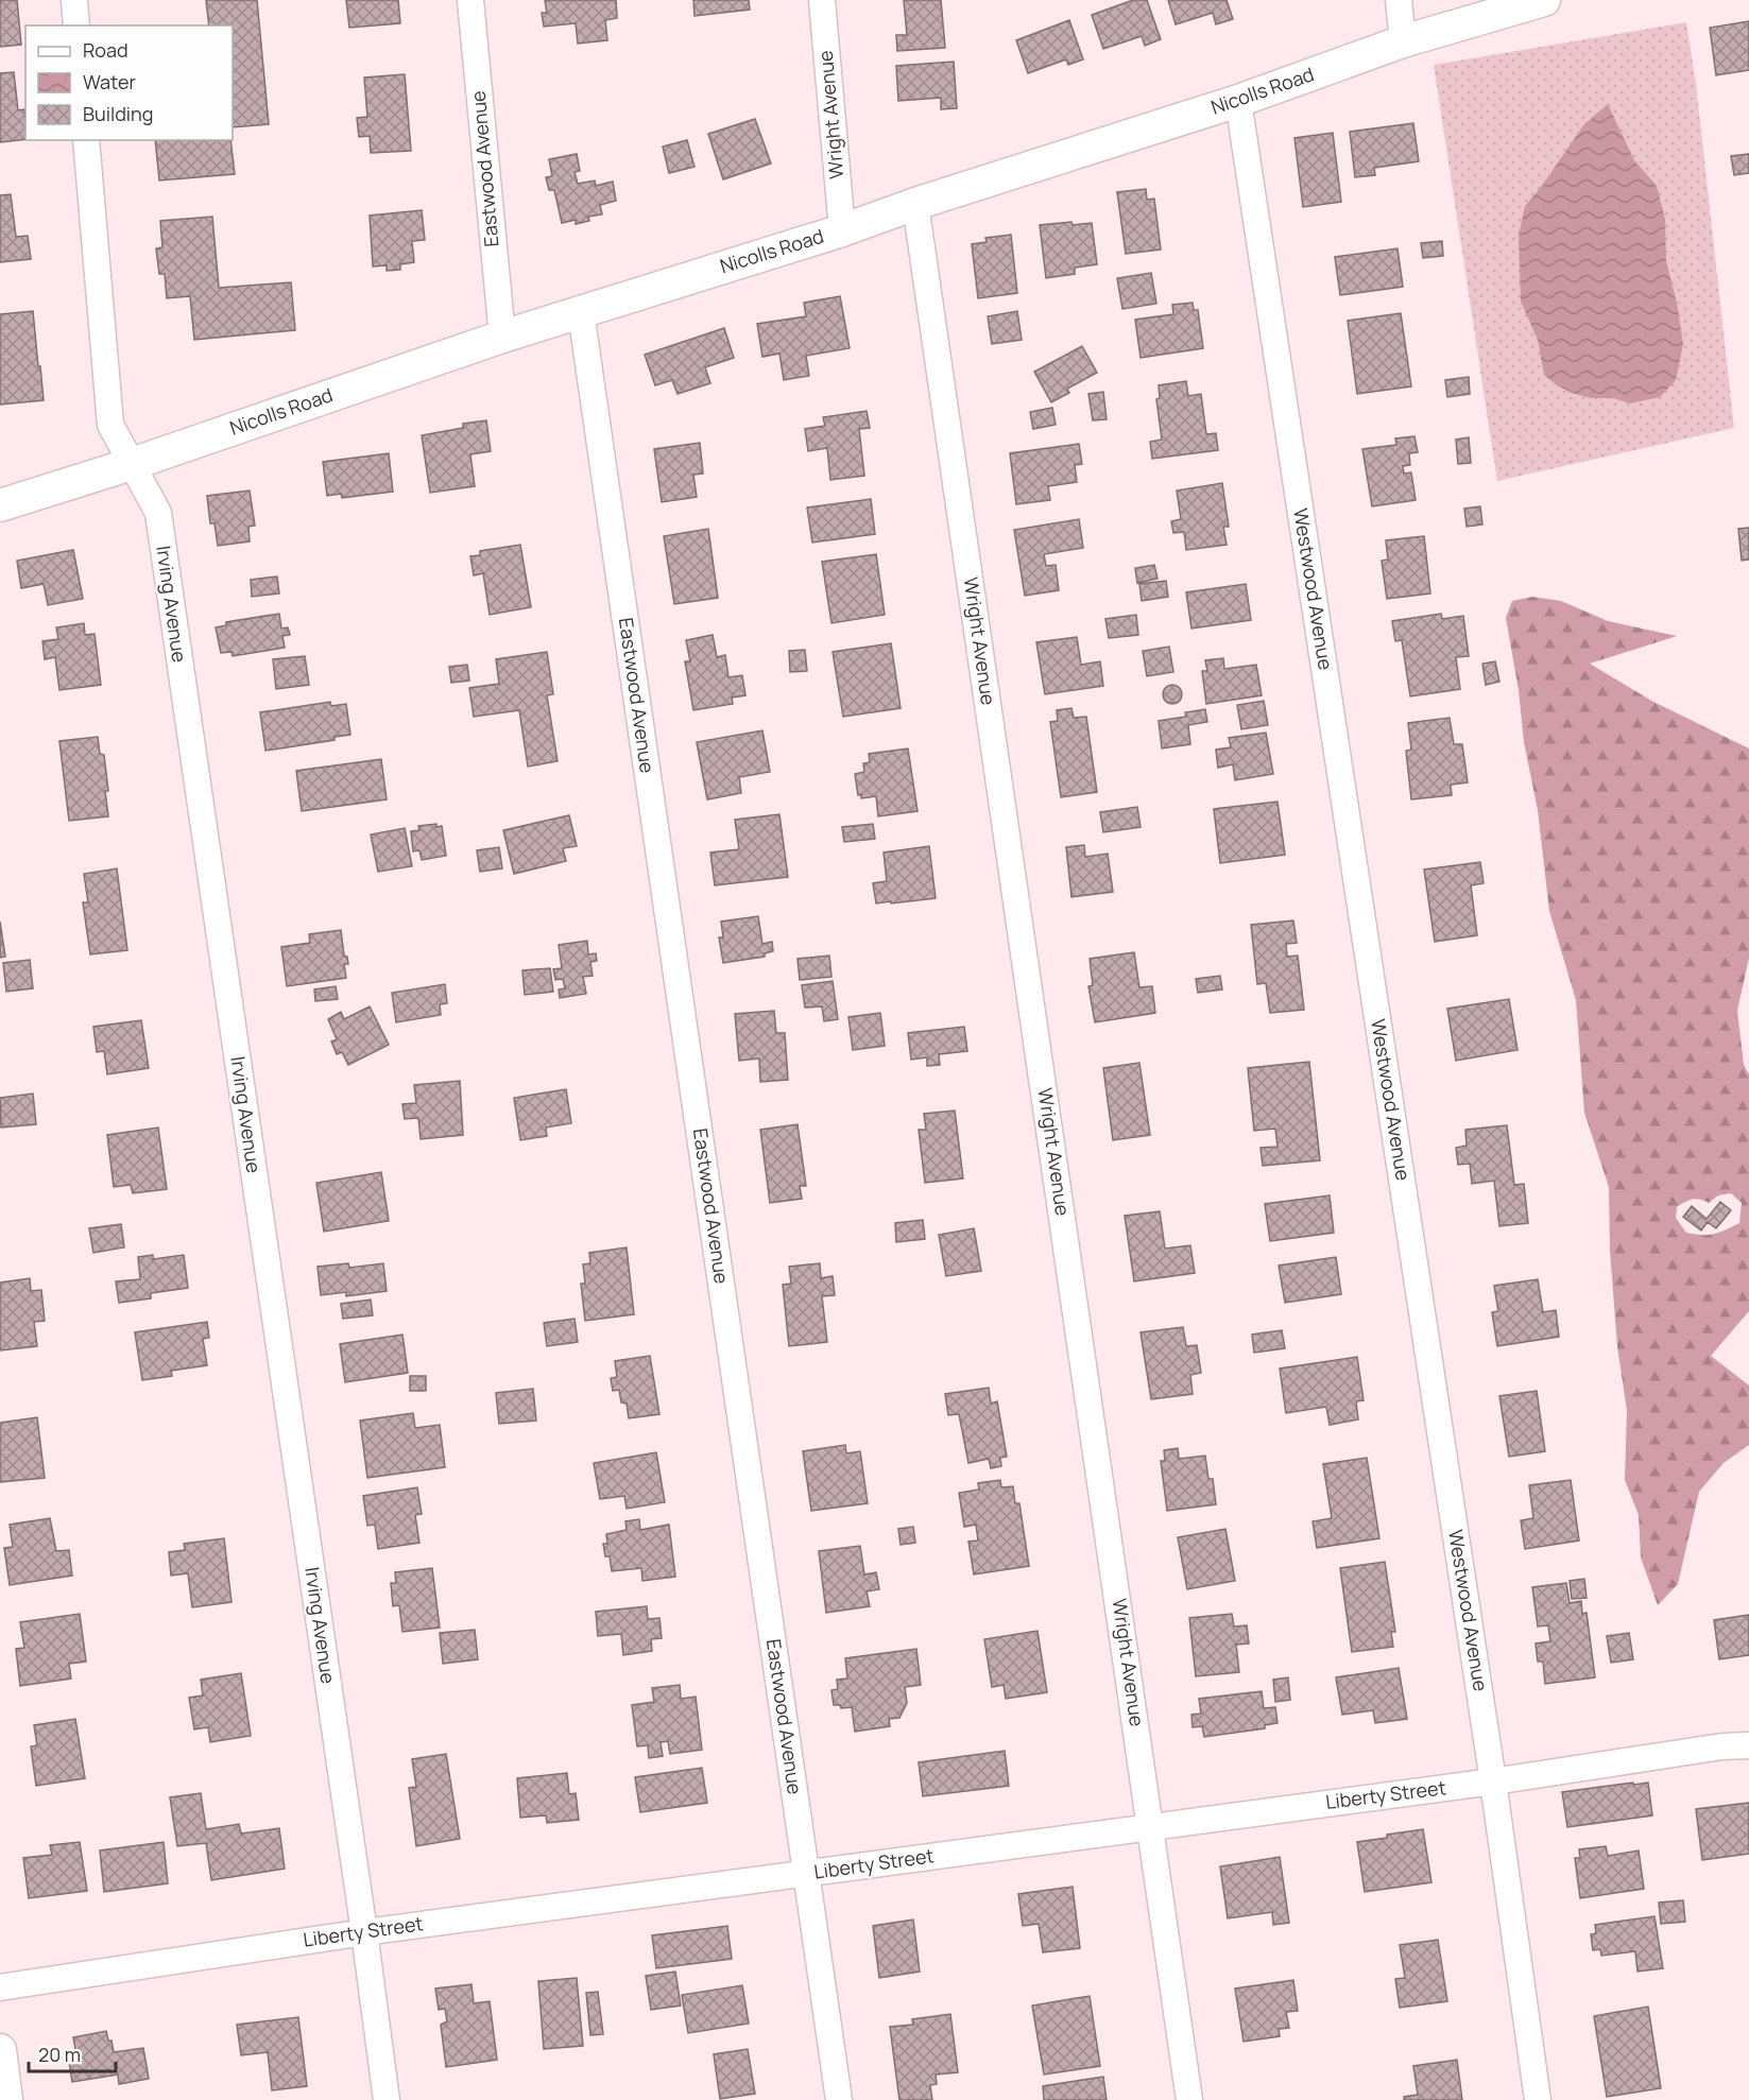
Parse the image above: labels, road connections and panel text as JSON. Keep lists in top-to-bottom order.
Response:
{
  "streets": {
    "street": [
      "Nicolls Road",
      "Wright Avenue",
      "Eastwood Avenue",
      "Westwood Avenue",
      "Irving Avenue",
      "Liberty Street"
    ]
  },
  "crossings": [
    ["Nicolls Road", "Wright Avenue"],
    ["Nicolls Road", "Eastwood Avenue"],
    ["Nicolls Road", "Westwood Avenue"],
    ["Nicolls Road", "Irving Avenue"],
    ["Wright Avenue", "Liberty Street"],
    ["Eastwood Avenue", "Liberty Street"],
    ["Westwood Avenue", "Liberty Street"],
    ["Irving Avenue", "Liberty Street"]
  ],
  "legend": ["Road", "Water", "Building"],
  "scale_bar": "20 m"
}
